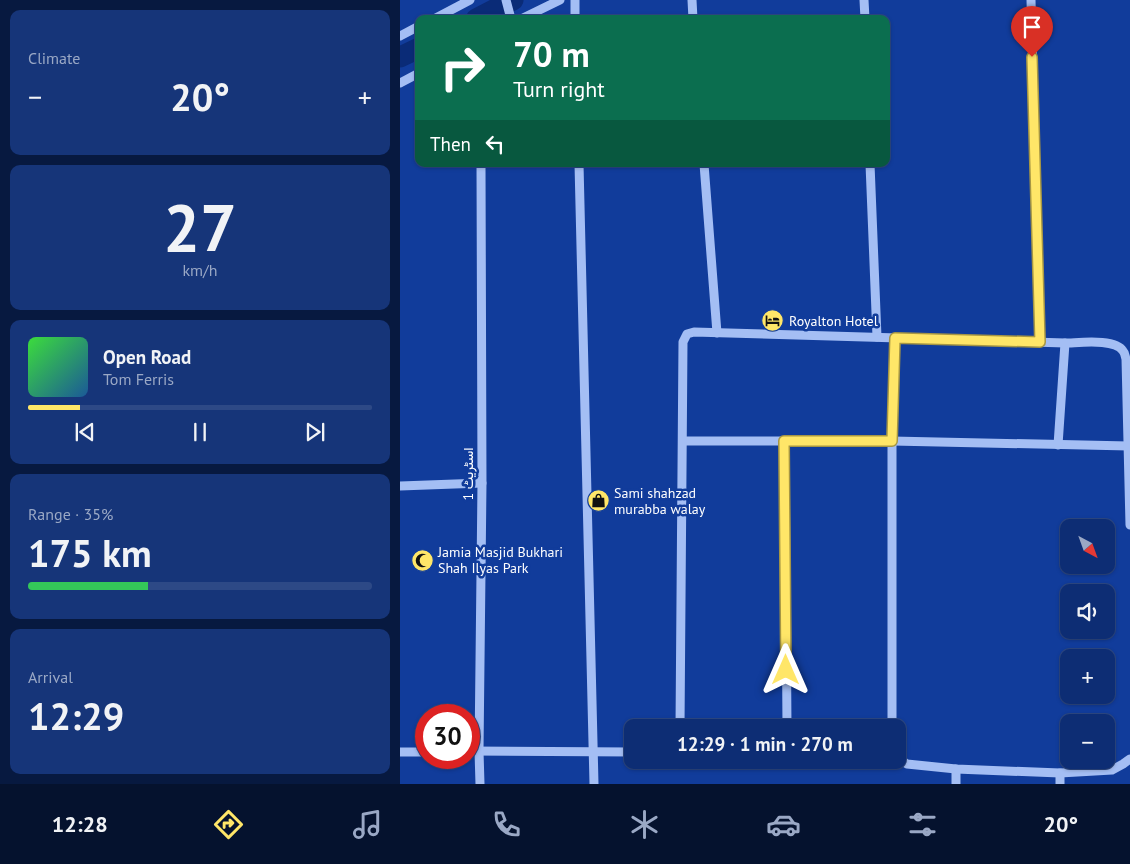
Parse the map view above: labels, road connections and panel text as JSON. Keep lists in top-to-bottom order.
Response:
{
  "streets": {
    "street": ["اسٹریٹ 1"]
  },
  "places": {
    "hotel": ["Royalton Hotel"],
    "shop": ["Sami shahzad murabba walay"],
    "mosque": ["Jamia Masjid Bukhari Shah Ilyas Park"]
  },
  "north": "bottom right",
  "page": {
    "tile": [
      "Climate",
      ["27", "km/h"],
      ["Range · 35%", "175 km"],
      ["Arrival", "12:29"]
    ],
    "turn": ["70 m", "Turn right"],
    "heat": ["−", "20°", "+"],
    "then": "Then",
    "song": ["Open Road", "Tom Ferris"],
    "map_buttons": ["+", "−"],
    "limit": "30",
    "trip": "12:29 · 1 min · 270 m",
    "tabs": ["12:28", "20°"]
  }
}
